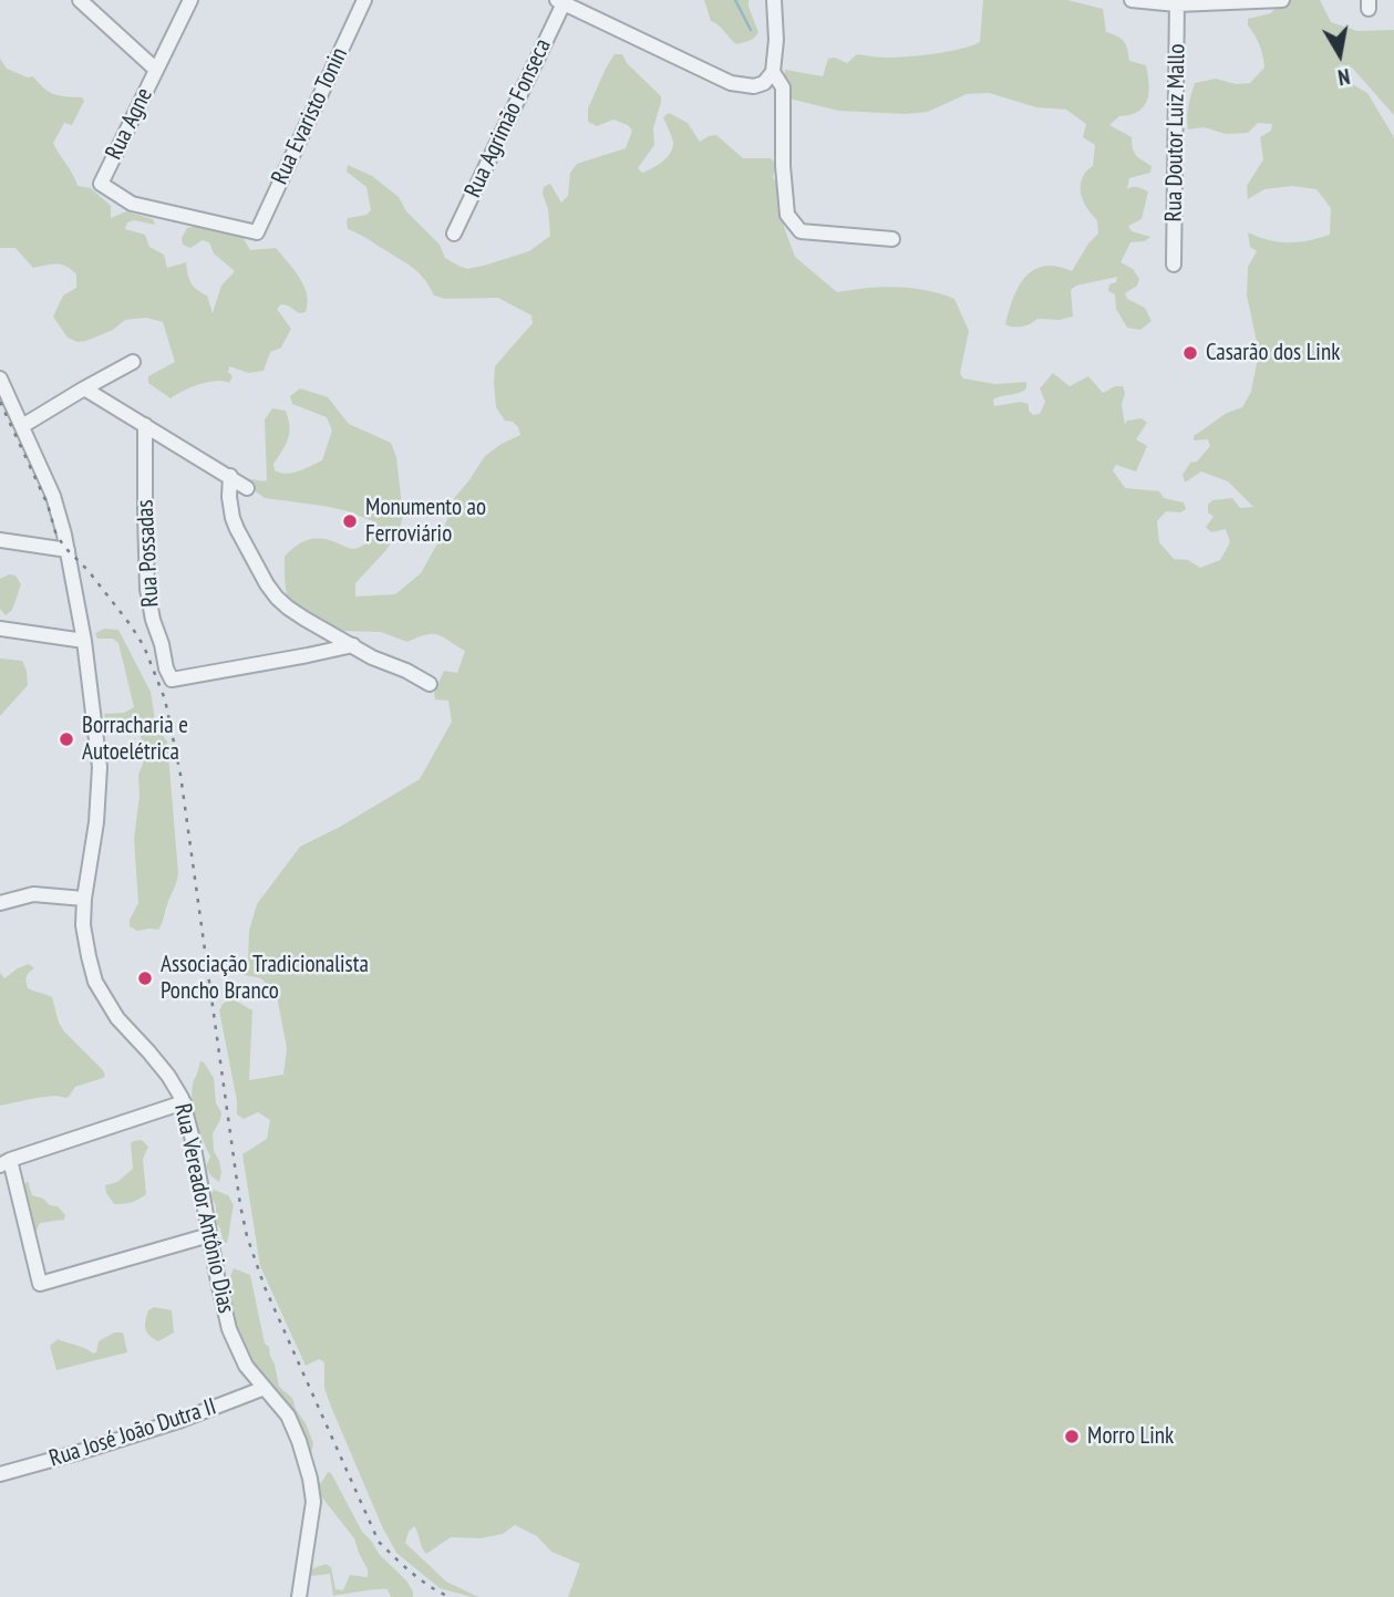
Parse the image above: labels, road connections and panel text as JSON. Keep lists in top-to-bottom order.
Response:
{
  "streets": {
    "street": [
      "Rua Evaristo Tonin",
      "Rua Agrimão Fonseca",
      "Rua Agne",
      "Rua Doutor Luiz Mallo",
      "Rua Possadas",
      "Rua Vereador Antônio Dias",
      "Rua José João Dutra II"
    ]
  },
  "crossings": [
    ["Rua Evaristo Tonin", "Rua Agne"],
    ["Rua Vereador Antônio Dias", "Rua José João Dutra II"]
  ],
  "places": [
    "Casarão dos Link",
    "Monumento ao Ferroviário",
    "Borracharia e Autoelétrica",
    "Associação Tradicionalista Poncho Branco",
    "Morro Link"
  ],
  "north": "bottom"
}
